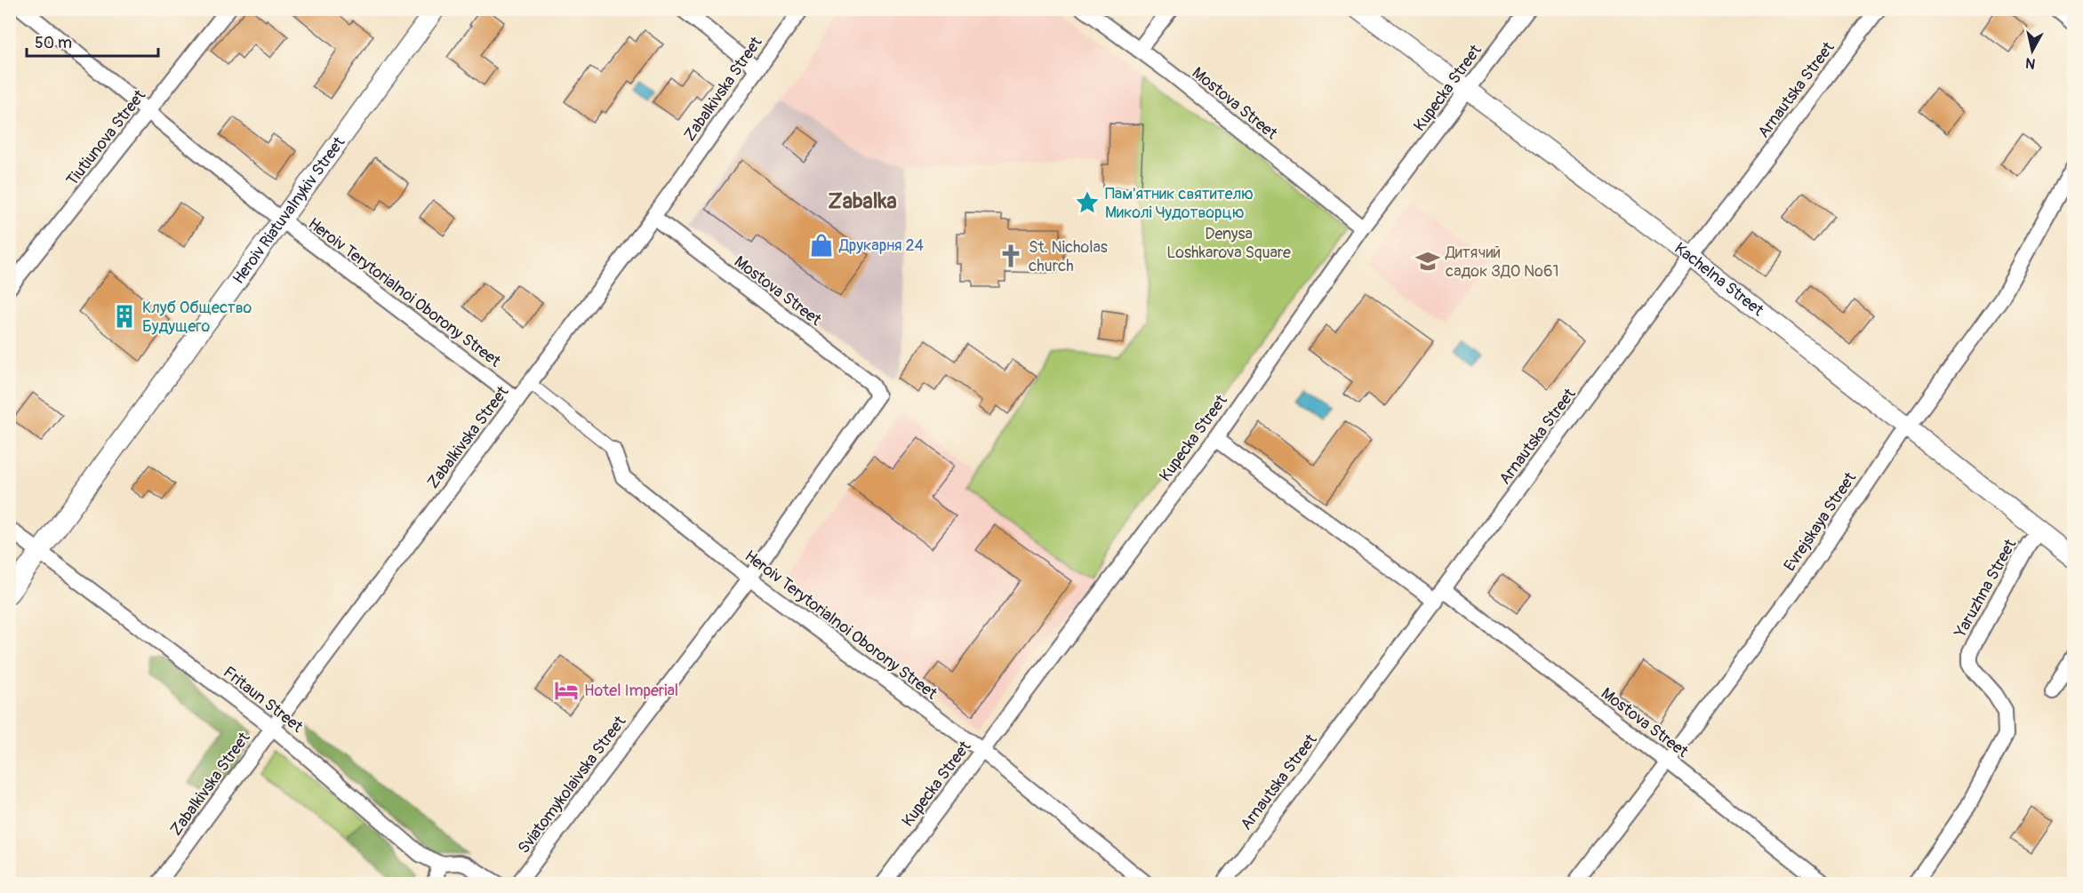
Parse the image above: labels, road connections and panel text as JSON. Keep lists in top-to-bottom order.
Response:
{
  "streets": {
    "street": [
      "Kupecka Street",
      "Zabalkivska Street",
      "Arnautska Street",
      "Mostova Street",
      "Tiutiunova Street",
      "Heroiv Riatuvalnykiv Street",
      "Kachelna Street",
      "Heroiv Terytorialnoi Oborony Street",
      "Evrejskaya Street",
      "Yaruzhna Street",
      "Fritaun Street",
      "Sviatomykolaivska Street"
    ]
  },
  "crossings": [
    ["Kupecka Street", "Mostova Street"],
    ["Kupecka Street", "Kachelna Street"],
    ["Kupecka Street", "Heroiv Terytorialnoi Oborony Street"],
    ["Zabalkivska Street", "Mostova Street"],
    ["Zabalkivska Street", "Heroiv Terytorialnoi Oborony Street"],
    ["Zabalkivska Street", "Fritaun Street"],
    ["Arnautska Street", "Mostova Street"],
    ["Arnautska Street", "Kachelna Street"],
    ["Mostova Street", "Evrejskaya Street"],
    ["Mostova Street", "Sviatomykolaivska Street"],
    ["Tiutiunova Street", "Heroiv Terytorialnoi Oborony Street"],
    ["Heroiv Riatuvalnykiv Street", "Heroiv Terytorialnoi Oborony Street"],
    ["Heroiv Riatuvalnykiv Street", "Fritaun Street"],
    ["Kachelna Street", "Evrejskaya Street"],
    ["Kachelna Street", "Yaruzhna Street"],
    ["Heroiv Terytorialnoi Oborony Street", "Sviatomykolaivska Street"]
  ],
  "districts": ["Zabalka"],
  "parks": ["Denysa Loshkarova Square"],
  "places": {
    "place": ["Пам'ятник святителю Миколі Чудотворцю"],
    "shop": ["Друкарня 24"],
    "church": ["St. Nicholas church"],
    "school or university": ["Дитячий садок ЗДО №61"],
    "building": ["Клуб Общество Будущего"],
    "hotel": ["Hotel Imperial"]
  },
  "scale_bar": "50 m",
  "north": "bottom"
}
